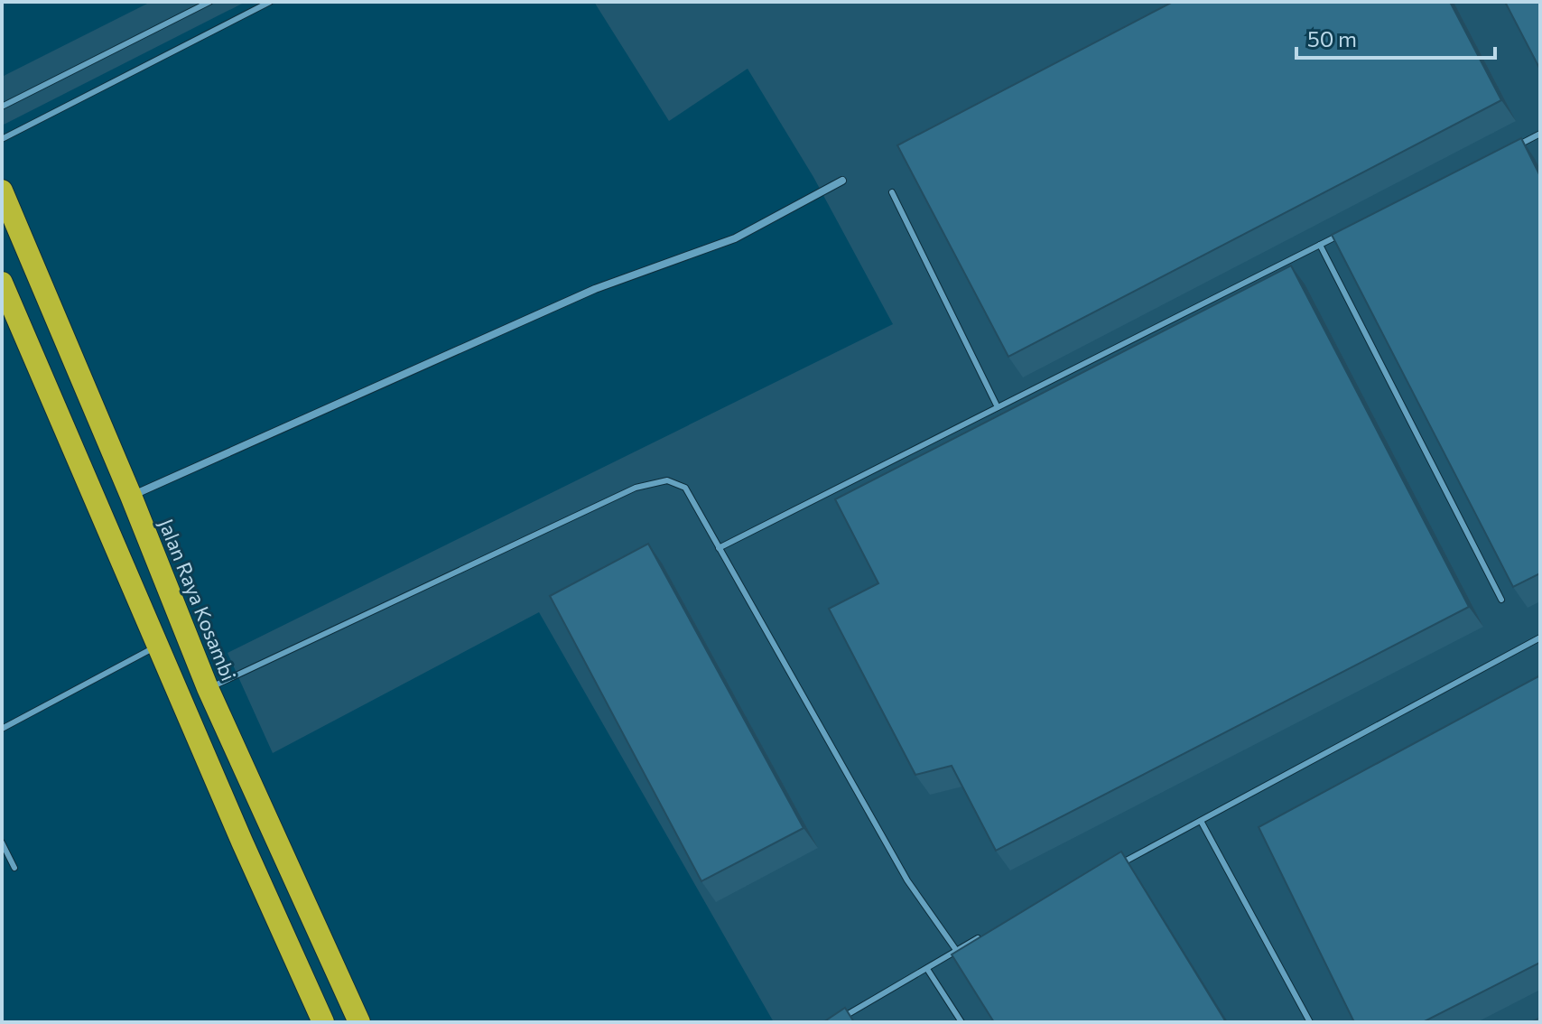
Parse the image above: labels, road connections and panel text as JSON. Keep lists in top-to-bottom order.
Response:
{
  "streets": {
    "highway": ["Jalan Raya Kosambi"]
  },
  "scale_bar": "50 m"
}
